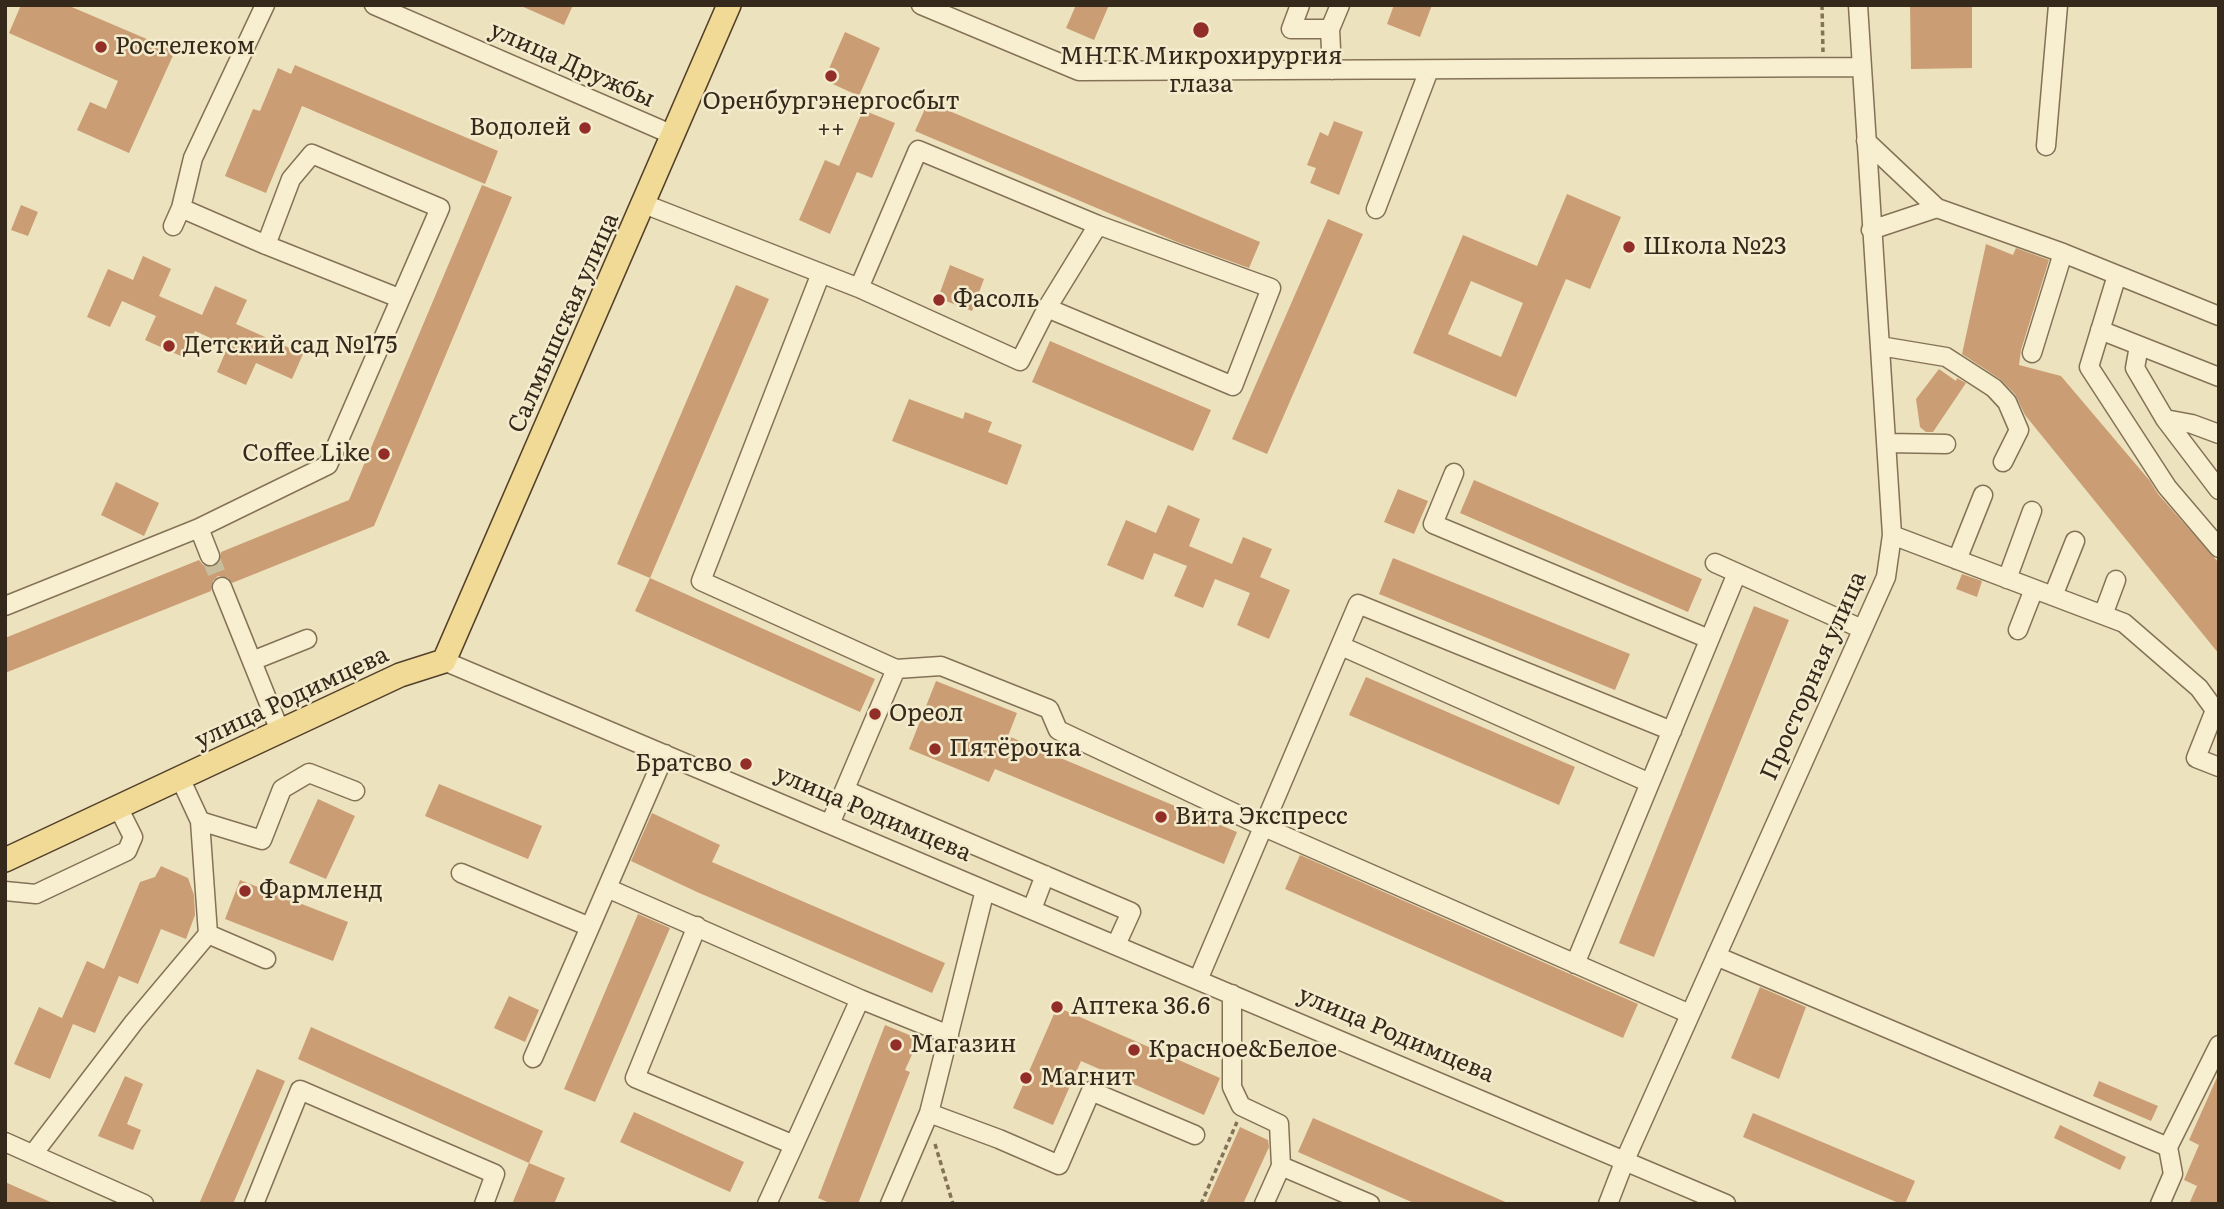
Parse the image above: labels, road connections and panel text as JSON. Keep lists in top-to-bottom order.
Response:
{
  "streets": {
    "main road": ["Салмышская улица", "улица Родимцева"],
    "street": ["улица Дружбы", "Просторная улица"]
  },
  "crossings": [
    ["улица Дружбы", "Салмышская улица"],
    ["Салмышская улица", "улица Родимцева"],
    ["Просторная улица", "улица Родимцева"]
  ],
  "places": [
    "МНТК Микрохирургия глаза",
    "Ростелеком",
    "Оренбургэнергосбыт ++",
    "Водолей",
    "Школа №23",
    "Фасоль",
    "Детский сад №175",
    "Coffee Like",
    "Ореол",
    "Пятёрочка",
    "Братсво",
    "Вита Экспресс",
    "Фармленд",
    "Аптека 36.6",
    "Магазин",
    "Красное&Белое",
    "Магнит"
  ]
}
